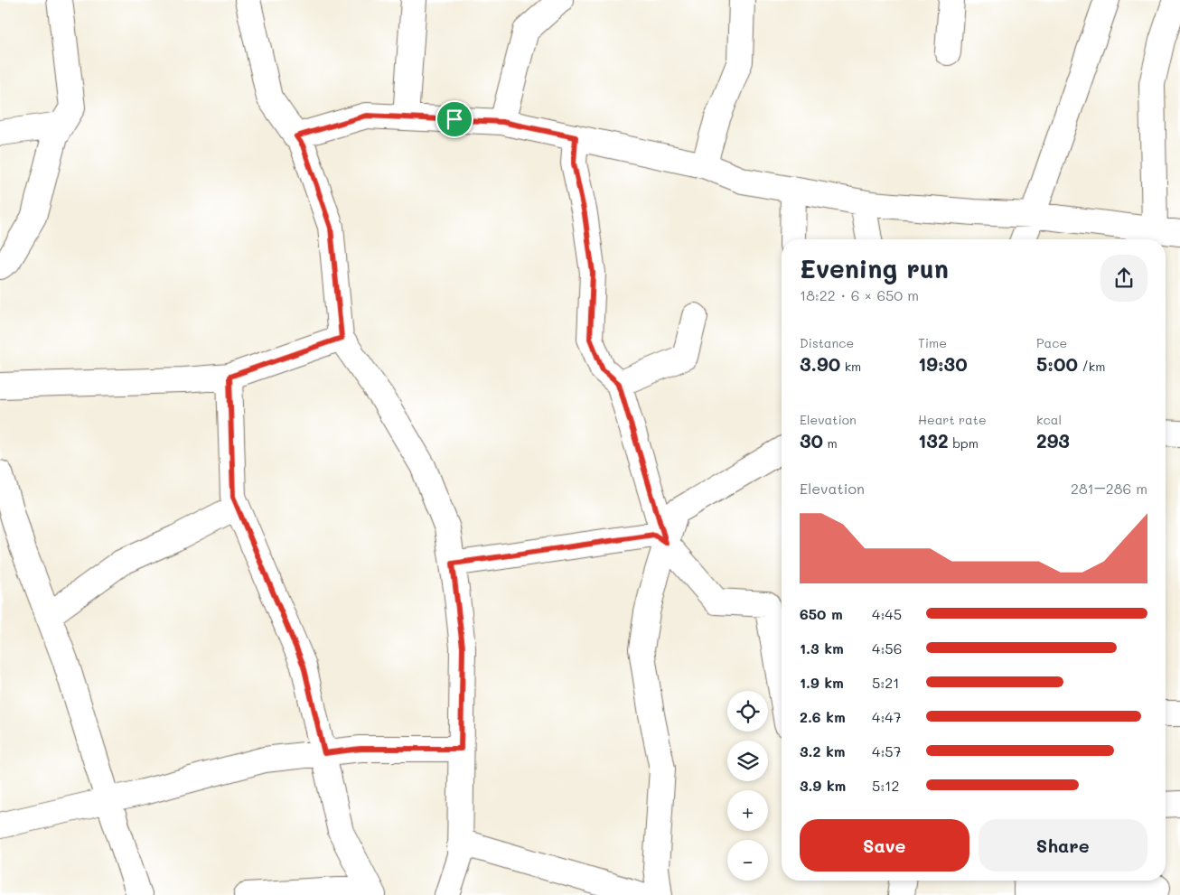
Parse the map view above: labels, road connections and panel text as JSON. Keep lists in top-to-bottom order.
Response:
{
  "page": {
    "heading": ["Evening run", "18:22 · 6 × 650 m"],
    "stats": [
      ["Distance", "3.90 km"],
      ["Time", "19:30"],
      ["Pace", "5:00 /km"],
      ["Elevation", "30 m"],
      ["Heart rate", "132 bpm"],
      ["kcal", "293"]
    ],
    "chart": ["Elevation", "281–286 m"],
    "list": [
      {
        "name": "650 m",
        "note": "4:45"
      },
      {
        "name": "1.3 km",
        "note": "4:56"
      },
      {
        "name": "1.9 km",
        "note": "5:21"
      },
      {
        "name": "2.6 km",
        "note": "4:47"
      },
      {
        "name": "3.2 km",
        "note": "4:57"
      },
      {
        "name": "3.9 km",
        "note": "5:12"
      }
    ],
    "map_buttons": ["+", "−"],
    "buttons": ["Save", "Share"]
  }
}
